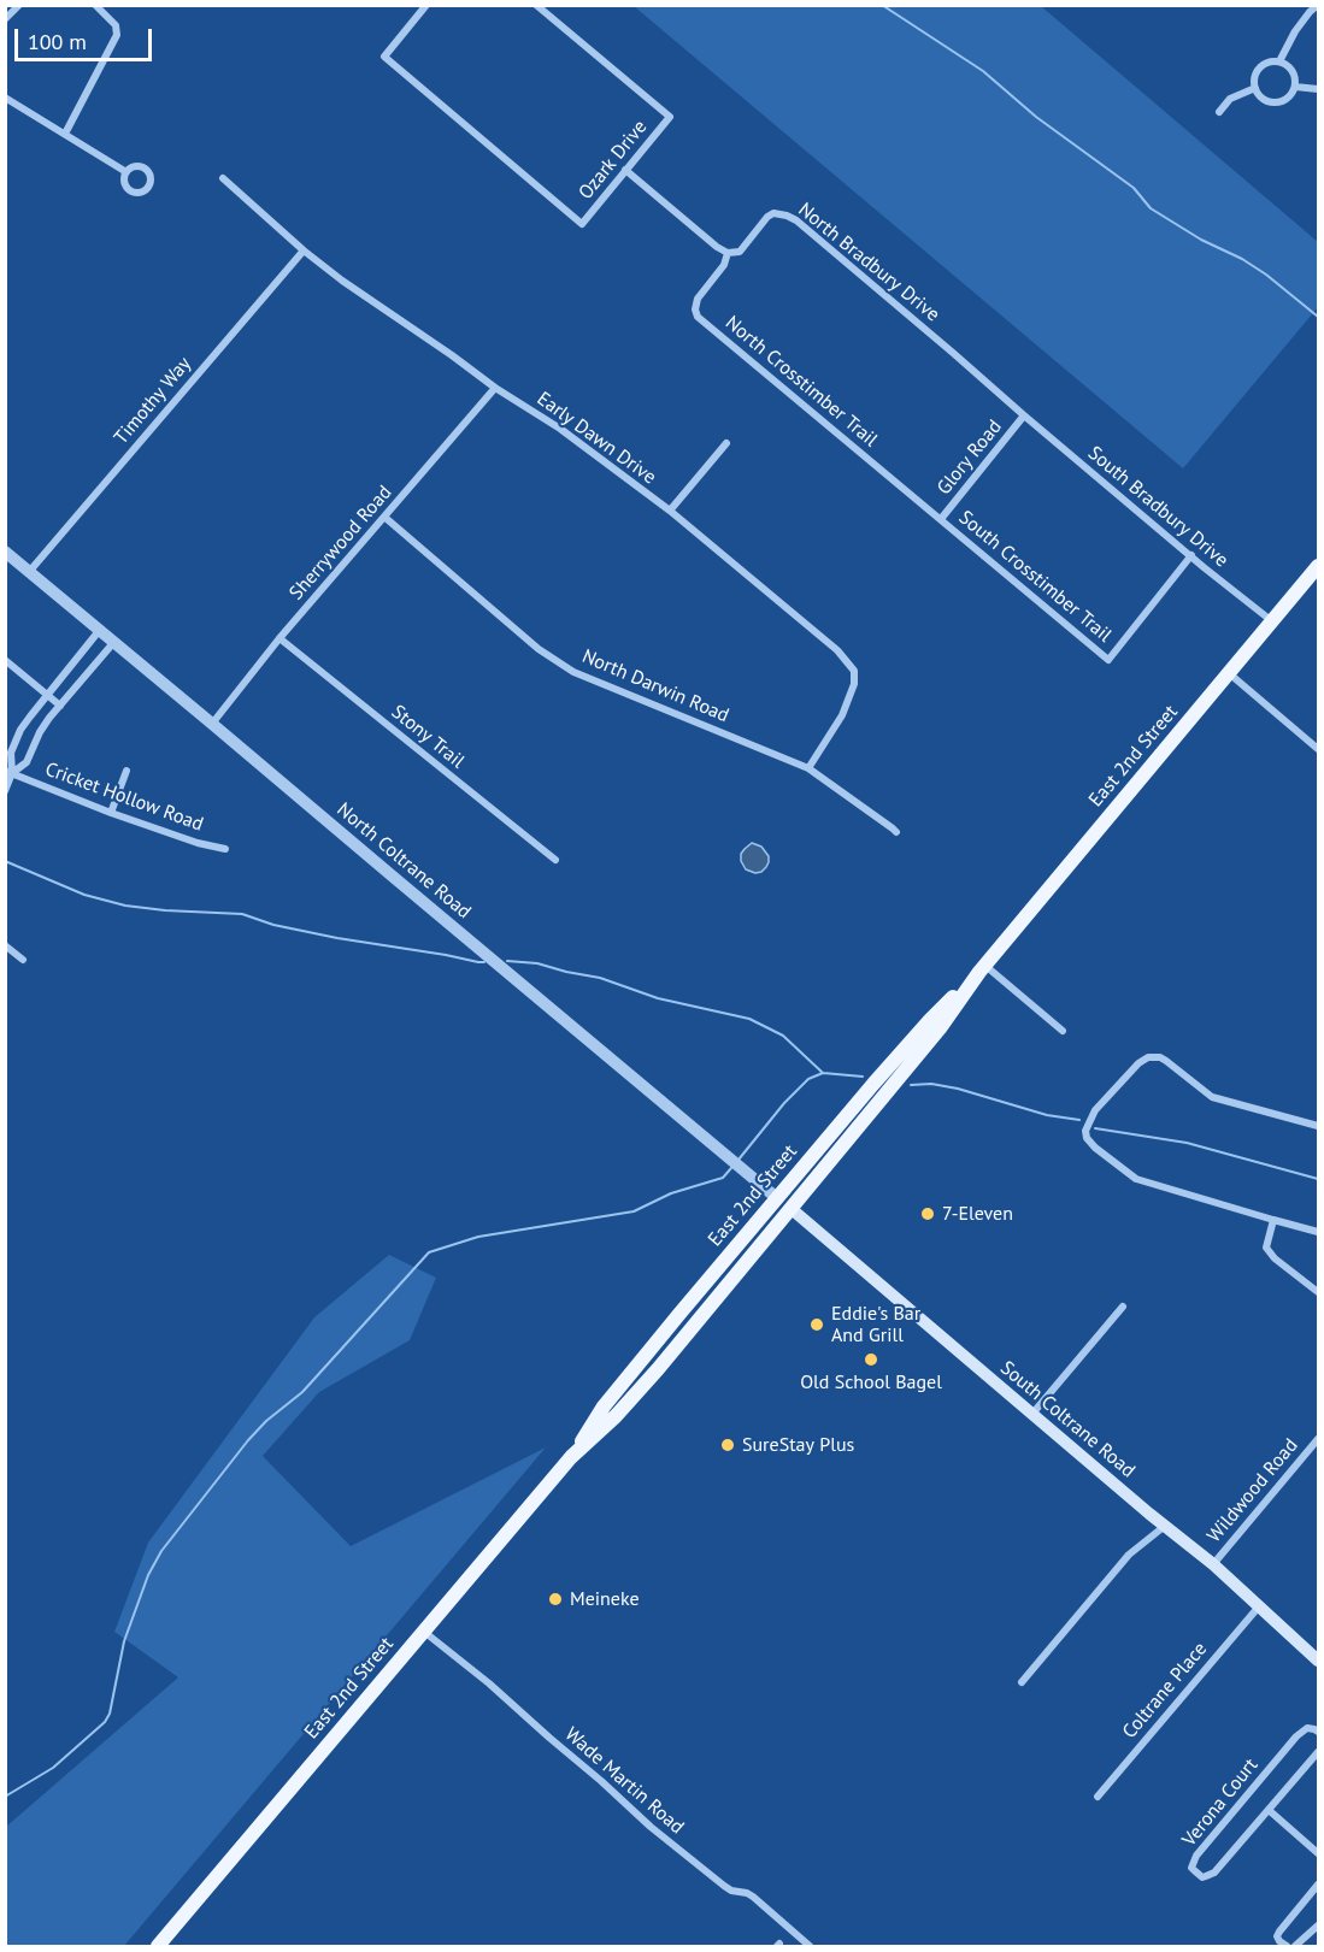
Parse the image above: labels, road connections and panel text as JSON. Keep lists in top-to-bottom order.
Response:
{
  "streets": {
    "main road": ["East 2nd Street", "South Coltrane Road"],
    "street": [
      "Ozark Drive",
      "North Bradbury Drive",
      "North Crosstimber Trail",
      "Timothy Way",
      "Early Dawn Drive",
      "Glory Road",
      "South Bradbury Drive",
      "Sherrywood Road",
      "South Crosstimber Trail",
      "North Darwin Road",
      "Stony Trail",
      "Cricket Hollow Road",
      "North Coltrane Road",
      "Wildwood Road",
      "Coltrane Place",
      "Wade Martin Road",
      "Verona Court"
    ]
  },
  "crossings": [
    ["North Bradbury Drive", "North Crosstimber Trail"],
    ["North Bradbury Drive", "Glory Road"],
    ["North Bradbury Drive", "South Bradbury Drive"],
    ["North Crosstimber Trail", "Glory Road"],
    ["North Crosstimber Trail", "South Crosstimber Trail"],
    ["Timothy Way", "Early Dawn Drive"],
    ["Timothy Way", "North Coltrane Road"],
    ["Early Dawn Drive", "Sherrywood Road"],
    ["Early Dawn Drive", "North Darwin Road"],
    ["Glory Road", "South Bradbury Drive"],
    ["Glory Road", "South Crosstimber Trail"],
    ["South Bradbury Drive", "South Crosstimber Trail"],
    ["South Bradbury Drive", "East 2nd Street"],
    ["Sherrywood Road", "North Darwin Road"],
    ["Sherrywood Road", "Stony Trail"],
    ["Sherrywood Road", "North Coltrane Road"],
    ["East 2nd Street", "North Coltrane Road"],
    ["East 2nd Street", "South Coltrane Road"],
    ["East 2nd Street", "Wade Martin Road"],
    ["South Coltrane Road", "Wildwood Road"],
    ["South Coltrane Road", "Coltrane Place"]
  ],
  "places": [
    "7-Eleven",
    "Eddie's Bar And Grill",
    "Old School Bagel",
    "SureStay Plus",
    "Meineke"
  ],
  "scale_bar": "100 m"
}
